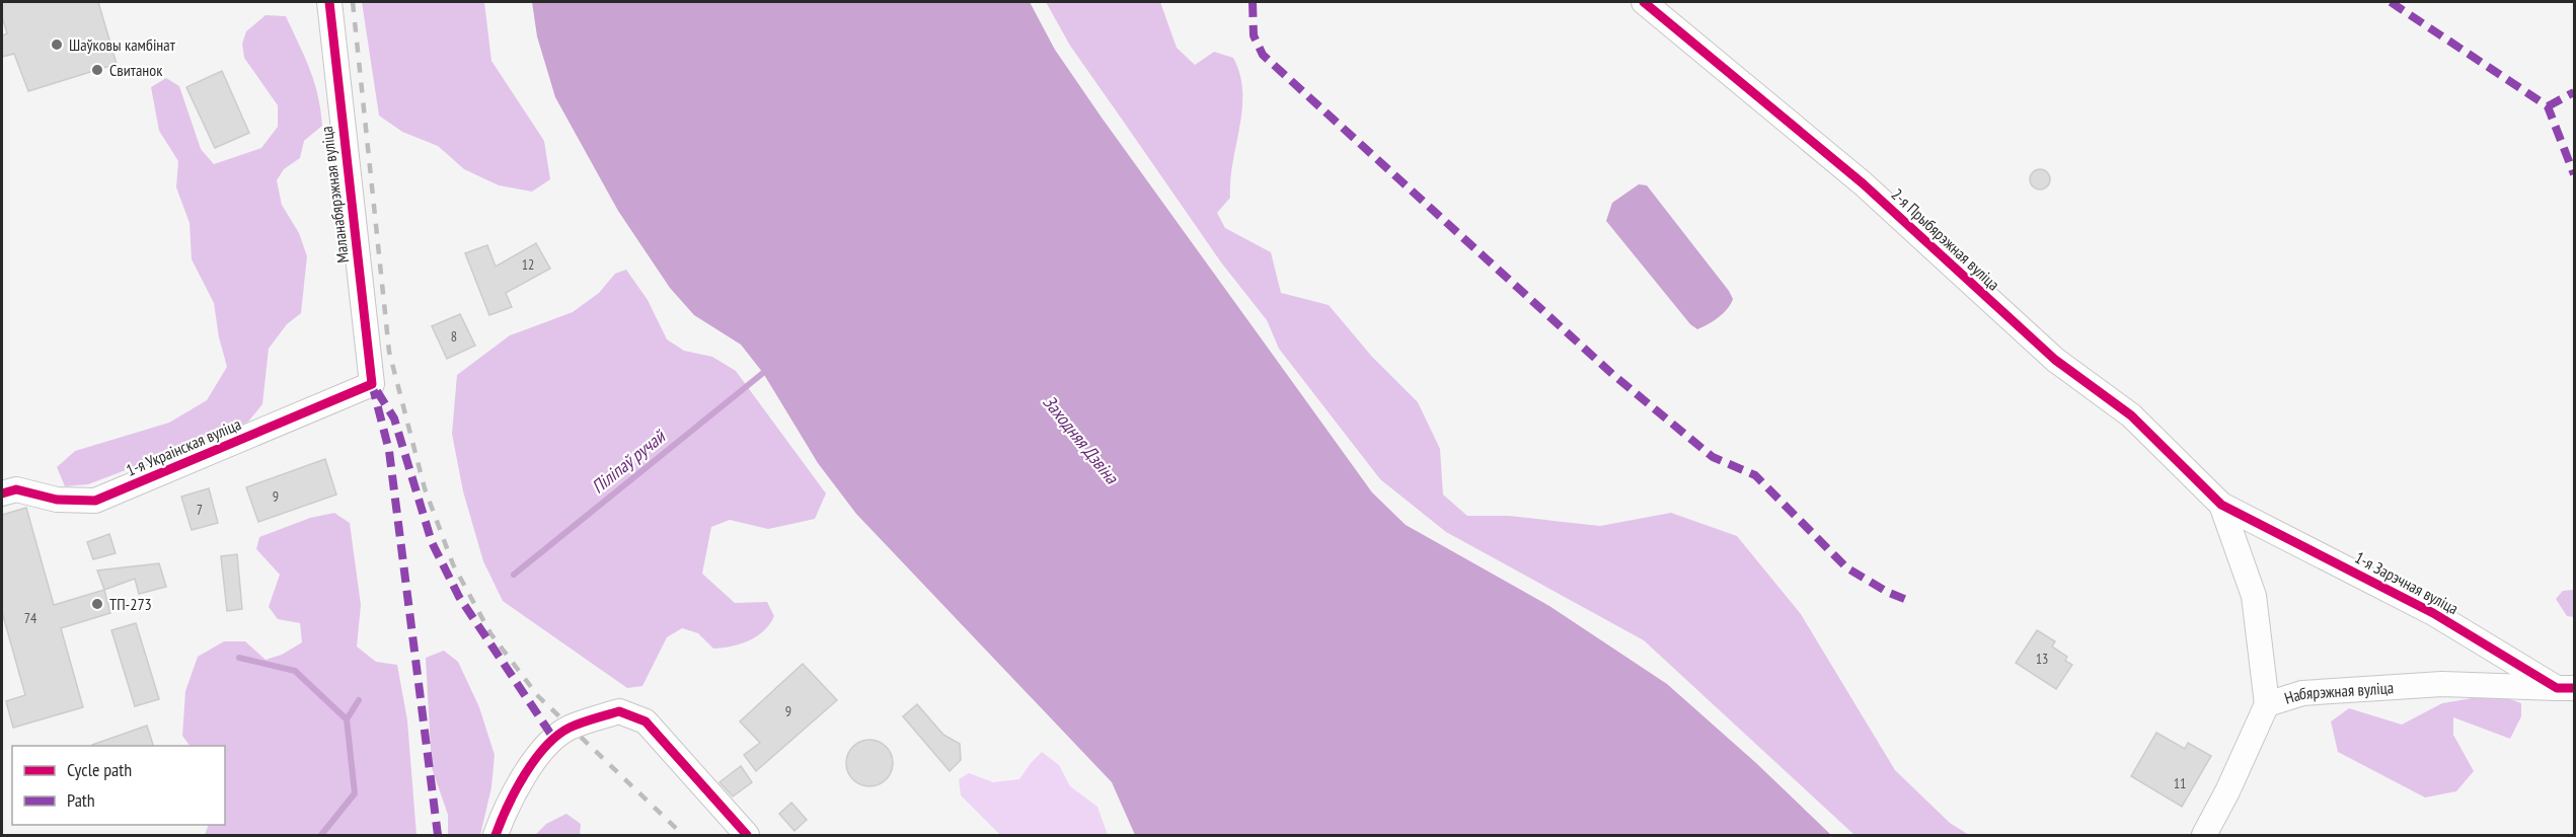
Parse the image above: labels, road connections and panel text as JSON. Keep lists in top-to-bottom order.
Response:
{
  "streets": {
    "street": [
      "Маланабярэжная вуліца",
      "2-я Прыбярэжная вуліца",
      "1-я Украінская вуліца",
      "1-я Зарэчная вуліца",
      "Набярэжная вуліца"
    ]
  },
  "crossings": [
    ["Маланабярэжная вуліца", "1-я Украінская вуліца"],
    ["2-я Прыбярэжная вуліца", "1-я Зарэчная вуліца"],
    ["1-я Зарэчная вуліца", "Набярэжная вуліца"]
  ],
  "water": ["Заходняя Дзвіна", "Піліпаў ручай"],
  "places": ["Шаўковы камбінат", "Свитанок", "ТП-273"],
  "house_numbers": [
    "12",
    "8",
    "9",
    "7",
    "74",
    "13",
    "9",
    "11"
  ],
  "legend": ["Cycle path", "Path"]
}
